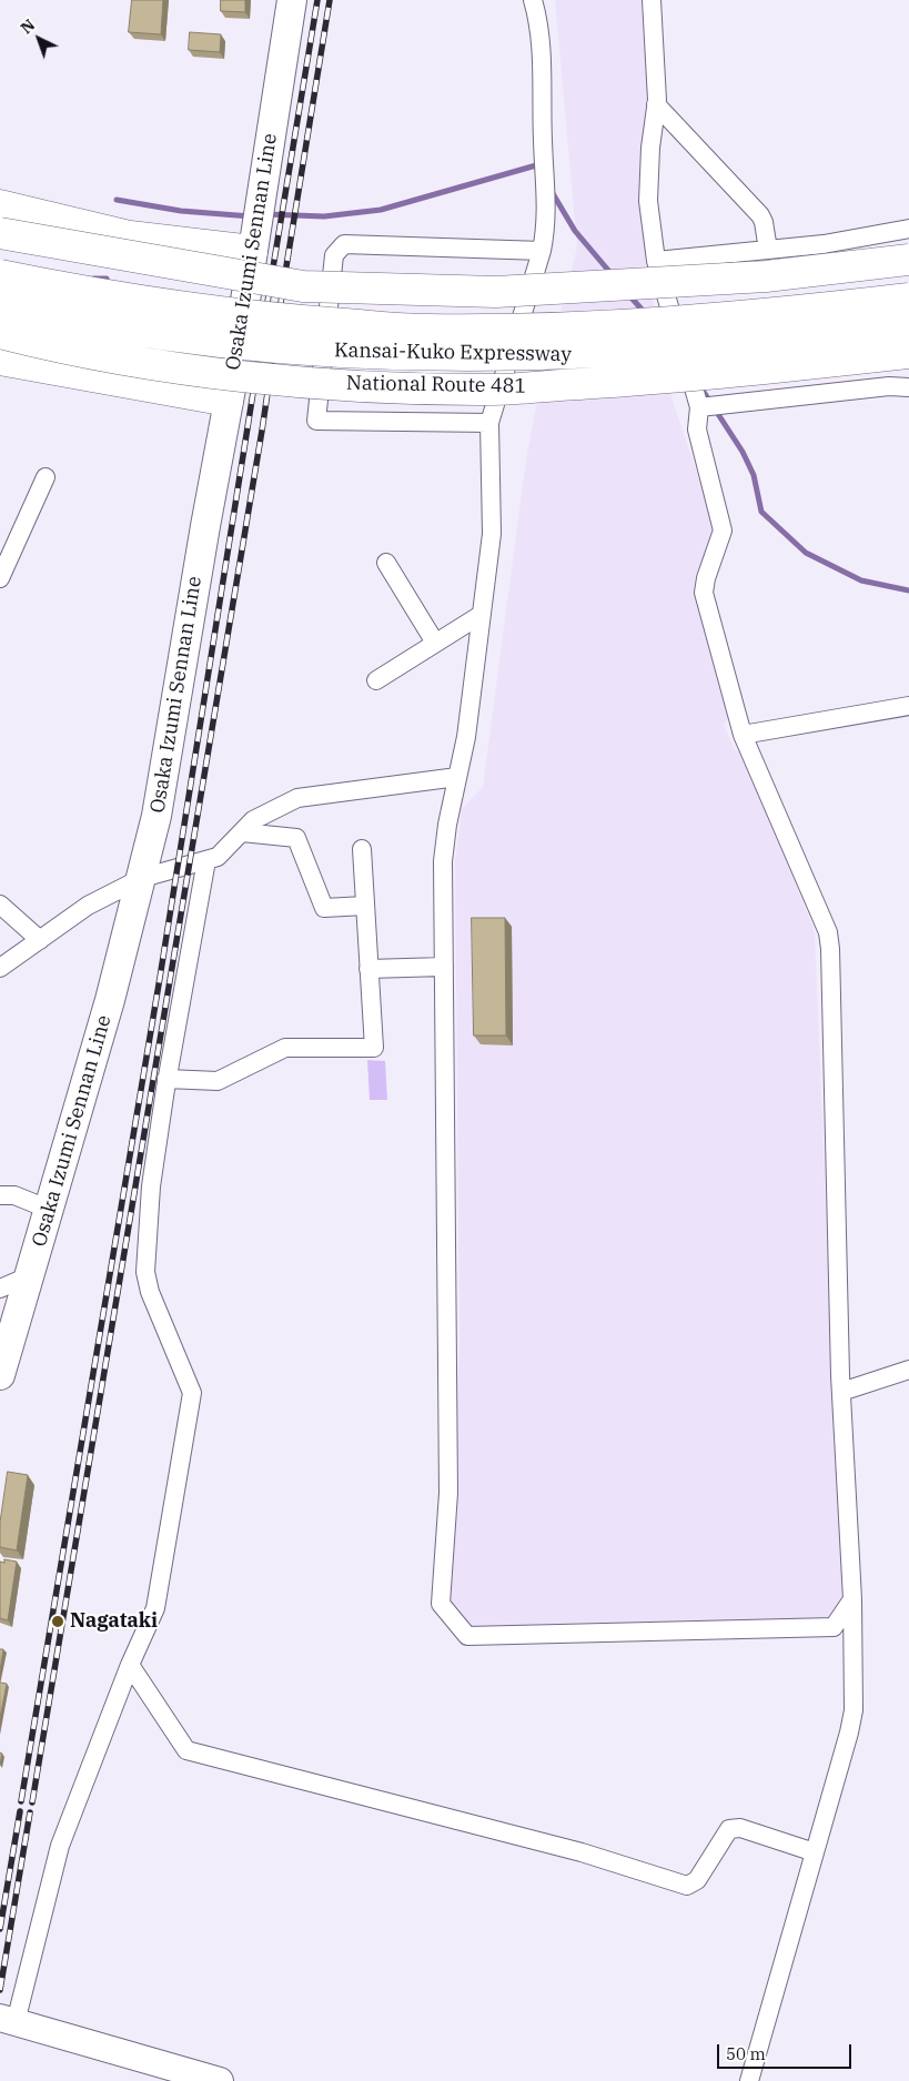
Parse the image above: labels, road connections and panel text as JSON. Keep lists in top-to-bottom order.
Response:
{
  "streets": {
    "highway": ["Kansai-Kuko Expressway", "National Route 481"],
    "main road": ["Osaka Izumi Sennan Line"]
  },
  "places": ["Nagataki"],
  "scale_bar": "50 m",
  "north": "top left"
}
